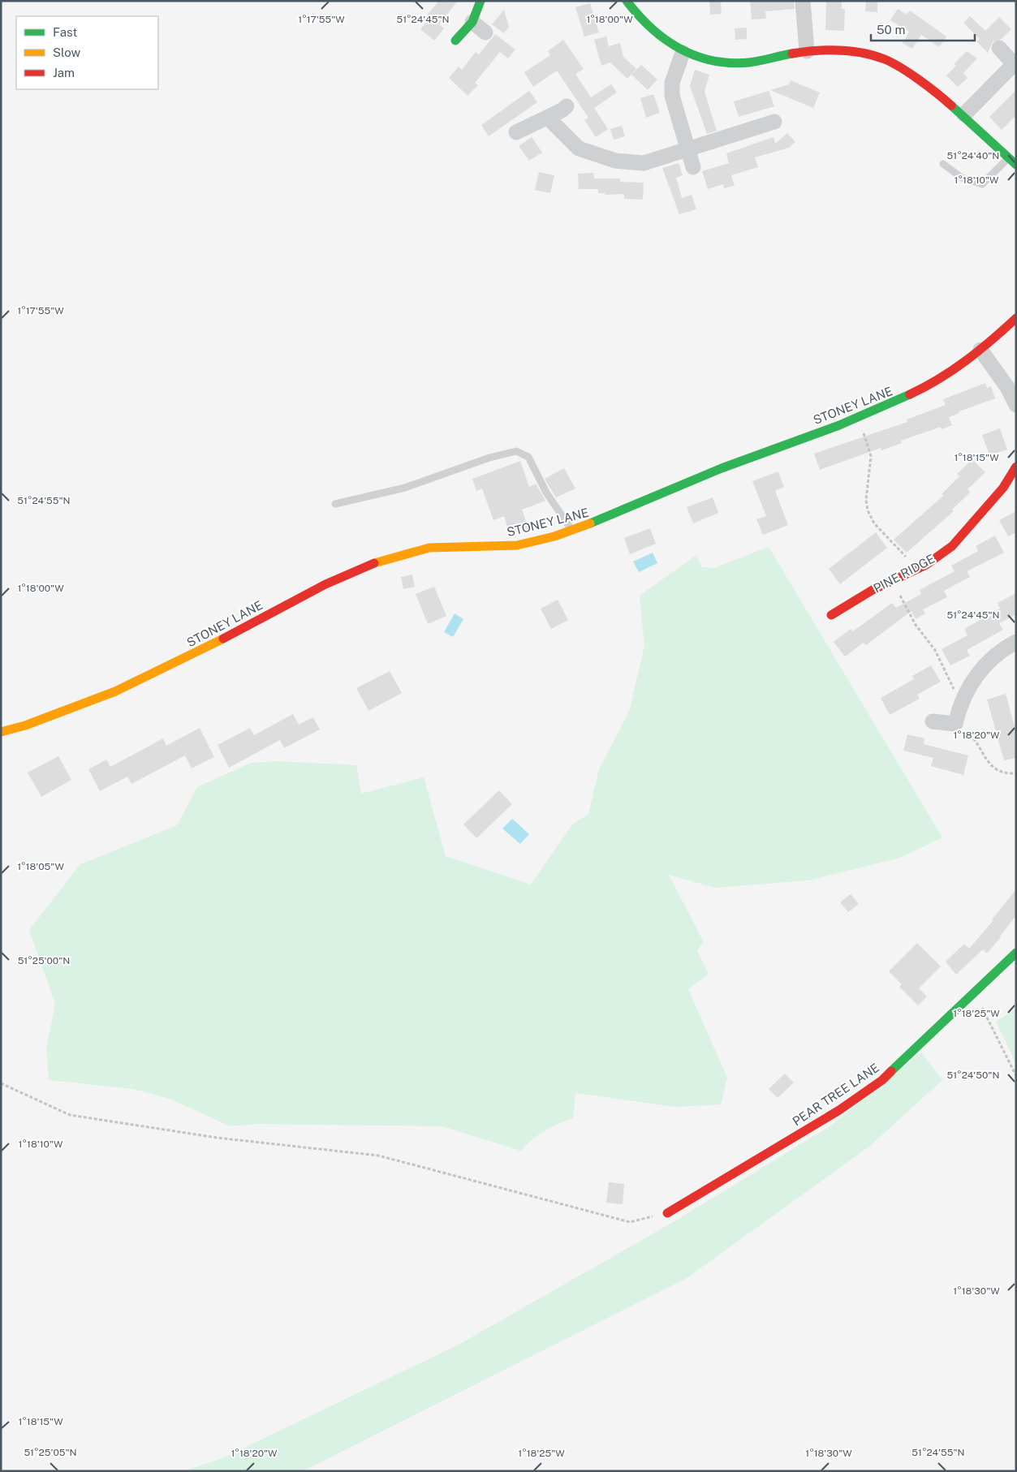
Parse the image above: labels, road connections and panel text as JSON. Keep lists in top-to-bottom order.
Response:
{
  "streets": {
    "street": ["STONEY LANE", "PINE RIDGE", "PEAR TREE LANE"]
  },
  "legend": ["Fast", "Slow", "Jam"],
  "scale_bar": "50 m",
  "coordinates": [
    "1°17'55\"W",
    "1°18'00\"W",
    "51°24'45\"N",
    "51°24'40\"N",
    "1°18'10\"W",
    "1°18'15\"W",
    "51°24'55\"N",
    "1°18'20\"W",
    "1°18'05\"W",
    "51°25'00\"N",
    "1°18'25\"W",
    "51°24'50\"N",
    "1°18'30\"W",
    "51°25'05\"N"
  ]
}
